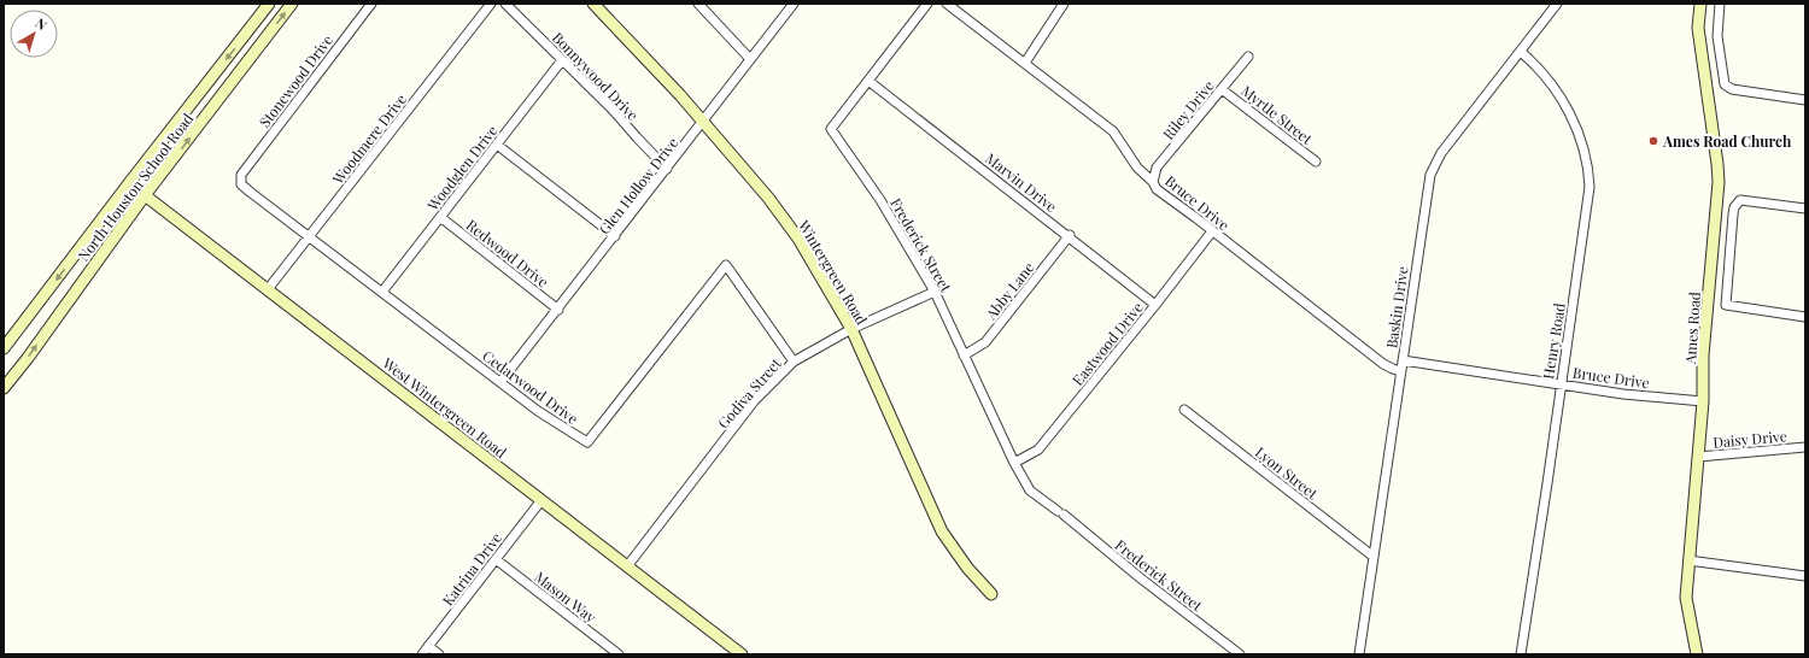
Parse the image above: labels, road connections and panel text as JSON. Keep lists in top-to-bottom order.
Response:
{
  "streets": {
    "main road": [
      "North Houston School Road",
      "Wintergreen Road",
      "Ames Road",
      "West Wintergreen Road"
    ],
    "street": [
      "Bonnywood Drive",
      "Stonewood Drive",
      "Riley Drive",
      "Myrtle Street",
      "Woodmere Drive",
      "Woodglen Drive",
      "Marvin Drive",
      "Glen Hollow Drive",
      "Bruce Drive",
      "Frederick Street",
      "Redwood Drive",
      "Abby Lane",
      "Baskin Drive",
      "Henry Road",
      "Eastwood Drive",
      "Cedarwood Drive",
      "Godiva Street",
      "Daisy Drive",
      "Lyon Street",
      "Katrina Drive",
      "Mason Way"
    ]
  },
  "crossings": [
    ["Bonnywood Drive", "Woodglen Drive"],
    ["Bonnywood Drive", "Glen Hollow Drive"],
    ["Stonewood Drive", "Cedarwood Drive"],
    ["Riley Drive", "Myrtle Street"],
    ["Riley Drive", "Bruce Drive"],
    ["Woodmere Drive", "Cedarwood Drive"],
    ["Woodmere Drive", "West Wintergreen Road"],
    ["Woodglen Drive", "Redwood Drive"],
    ["Woodglen Drive", "Cedarwood Drive"],
    ["Marvin Drive", "Frederick Street"],
    ["Marvin Drive", "Abby Lane"],
    ["Marvin Drive", "Eastwood Drive"],
    ["Glen Hollow Drive", "Redwood Drive"],
    ["Glen Hollow Drive", "Wintergreen Road"],
    ["Glen Hollow Drive", "Cedarwood Drive"],
    ["North Houston School Road", "West Wintergreen Road"],
    ["Bruce Drive", "Baskin Drive"],
    ["Bruce Drive", "Ames Road"],
    ["Bruce Drive", "Henry Road"],
    ["Bruce Drive", "Eastwood Drive"],
    ["Frederick Street", "Abby Lane"],
    ["Frederick Street", "Eastwood Drive"],
    ["Frederick Street", "Godiva Street"],
    ["Wintergreen Road", "Godiva Street"],
    ["Baskin Drive", "Henry Road"],
    ["Baskin Drive", "Lyon Street"],
    ["Ames Road", "Daisy Drive"],
    ["Cedarwood Drive", "Godiva Street"],
    ["Godiva Street", "West Wintergreen Road"],
    ["West Wintergreen Road", "Katrina Drive"],
    ["Katrina Drive", "Mason Way"]
  ],
  "places": ["Ames Road Church"],
  "north": "top right"
}
